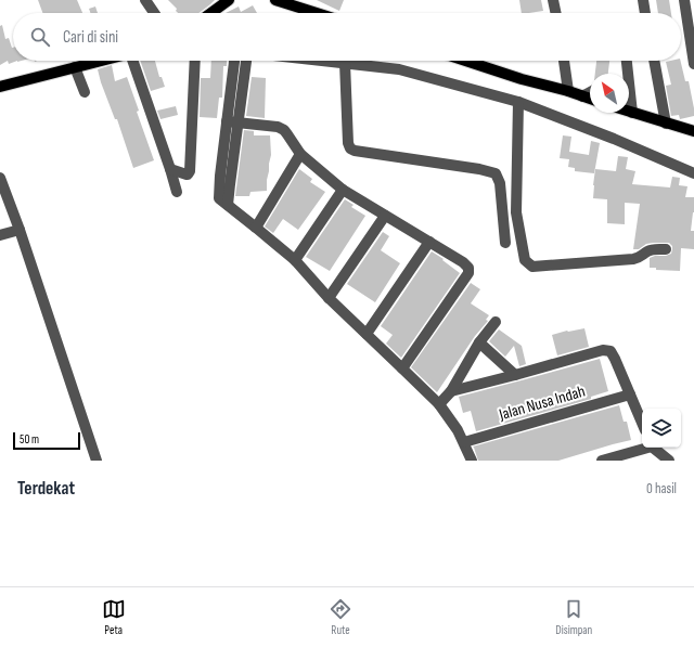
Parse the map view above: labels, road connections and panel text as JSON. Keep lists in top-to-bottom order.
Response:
{
  "streets": {
    "street": ["Jalan Nusa Indah"]
  },
  "scale_bar": "50 m",
  "north": "top left",
  "page": {
    "search": "Cari di sini",
    "scale": "50 m",
    "heading": ["Terdekat", "0 hasil"],
    "nav": ["Peta", "Rute", "Disimpan"]
  }
}
